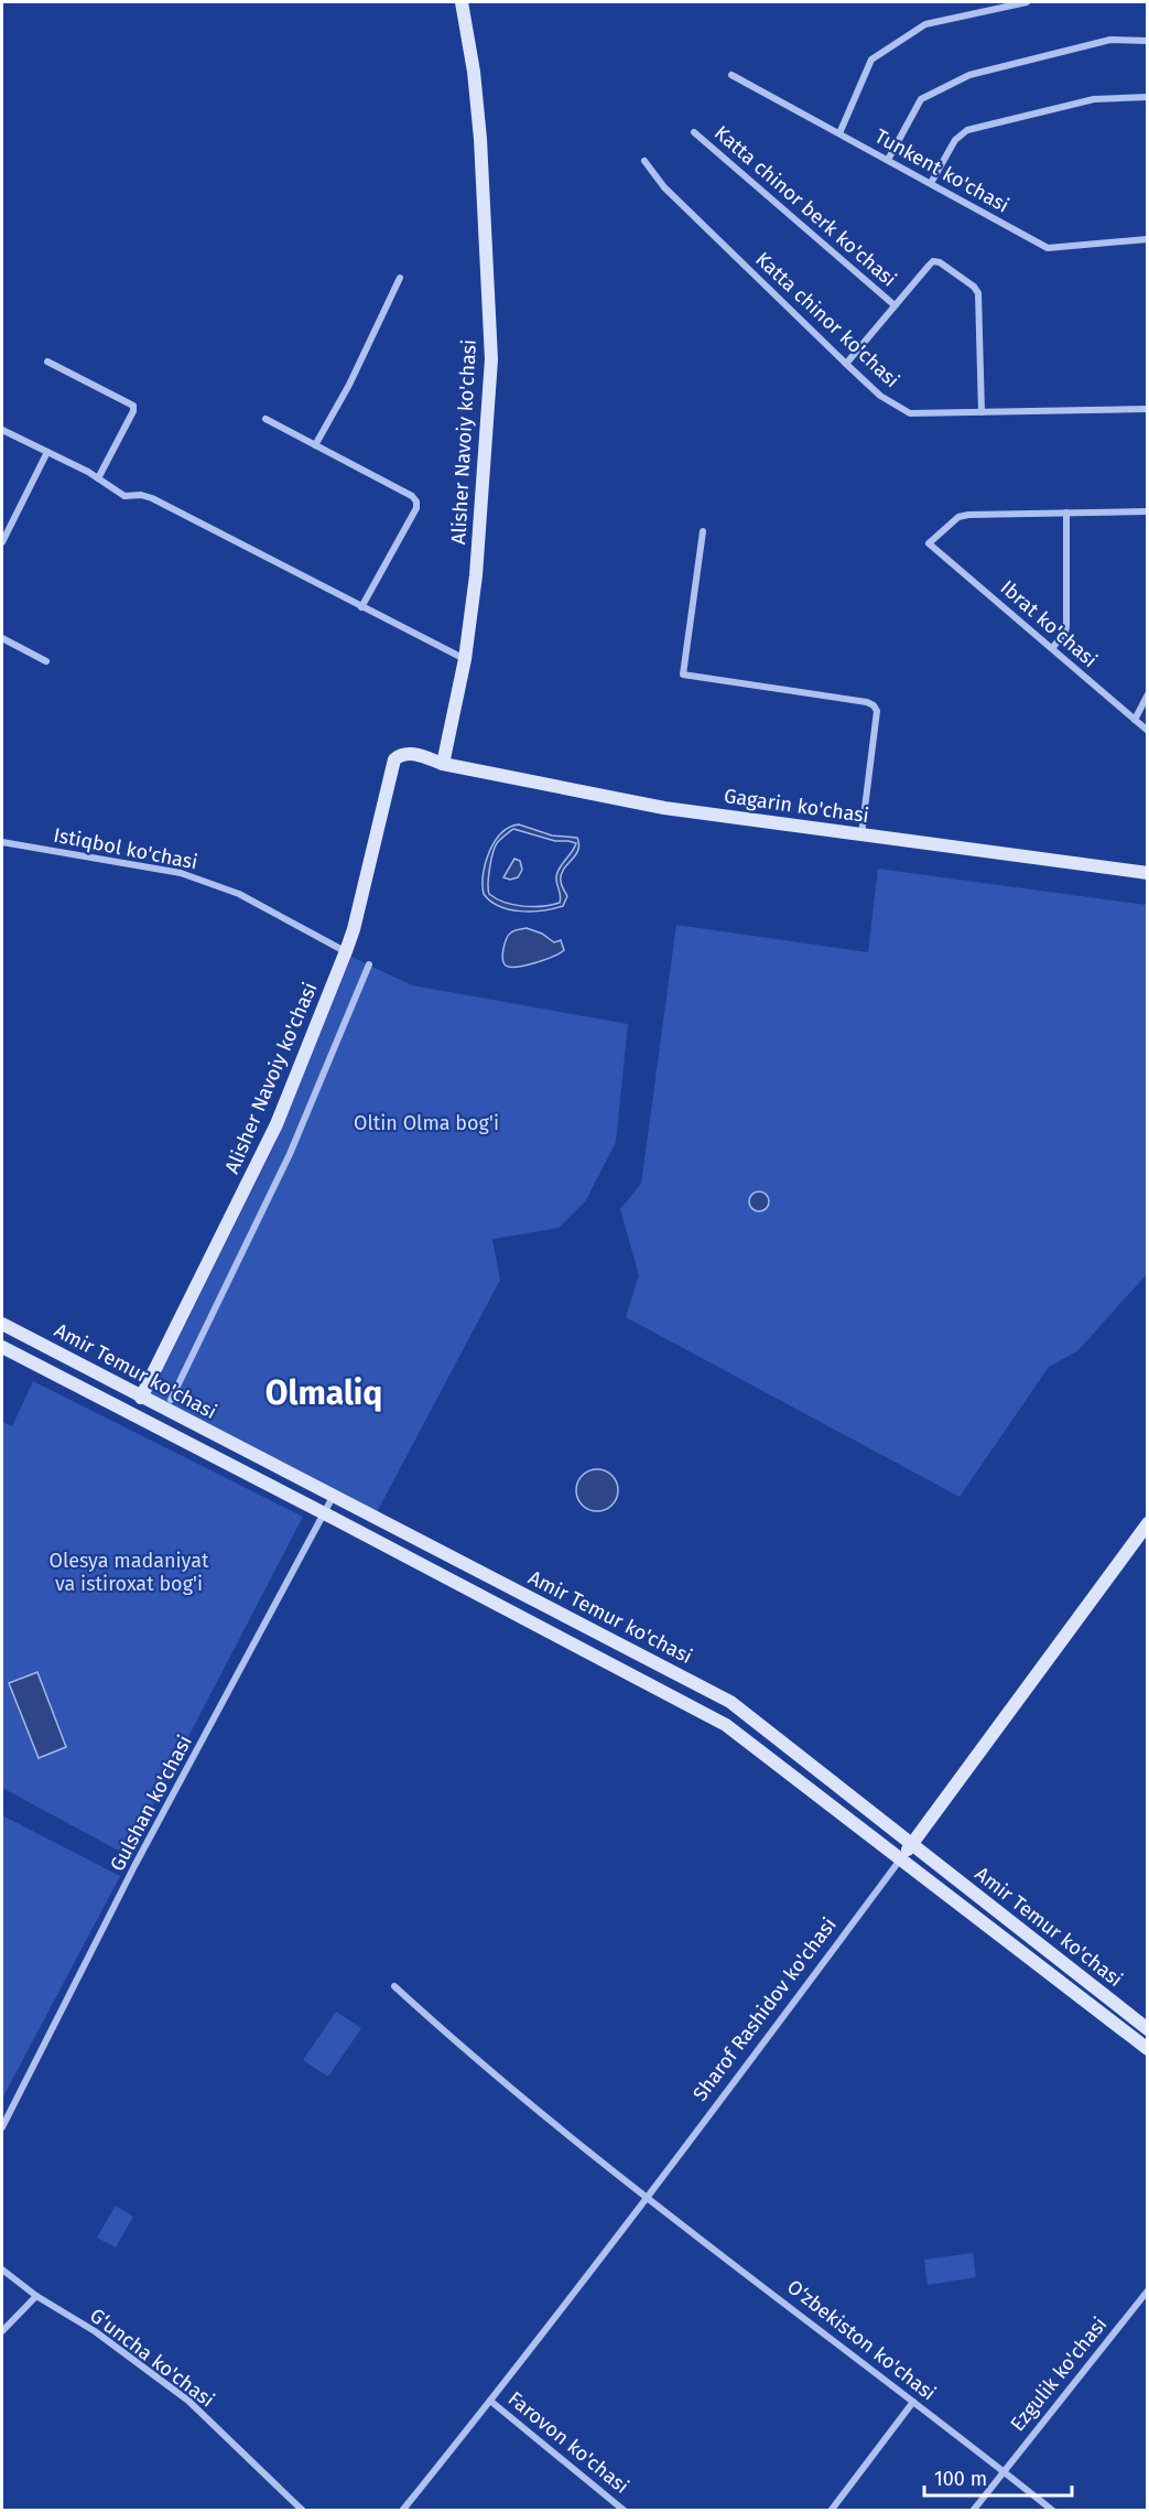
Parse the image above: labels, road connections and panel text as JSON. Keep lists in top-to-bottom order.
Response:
{
  "streets": {
    "main road": [
      "Alisher Navoiy ko'chasi",
      "Gagarin ko'chasi",
      "Amir Temur ko'chasi",
      "Sharof Rashidov ko'chasi"
    ],
    "street": [
      "Tunkent ko'chasi",
      "Katta chinor berk ko'chasi",
      "Katta chinor ko'chasi",
      "Ibrat ko'chasi",
      "Istiqbol ko'chasi",
      "Gulshan ko'chasi",
      "O‘zbekiston ko'chasi",
      "G‘uncha ko'chasi",
      "Ezgulik ko'chasi",
      "Farovon ko'chasi"
    ]
  },
  "crossings": [
    ["Katta chinor berk ko'chasi", "Katta chinor ko'chasi"],
    ["Alisher Navoiy ko'chasi", "Gagarin ko'chasi"],
    ["Alisher Navoiy ko'chasi", "Istiqbol ko'chasi"],
    ["Alisher Navoiy ko'chasi", "Amir Temur ko'chasi"],
    ["Amir Temur ko'chasi", "Gulshan ko'chasi"],
    ["Amir Temur ko'chasi", "Sharof Rashidov ko'chasi"],
    ["Sharof Rashidov ko'chasi", "O‘zbekiston ko'chasi"],
    ["Sharof Rashidov ko'chasi", "Farovon ko'chasi"],
    ["O‘zbekiston ko'chasi", "Ezgulik ko'chasi"]
  ],
  "districts": ["Olmaliq"],
  "parks": ["Oltin Olma bog'i", "Olesya madaniyat va istiroxat bog'i"],
  "scale_bar": "100 m"
}
